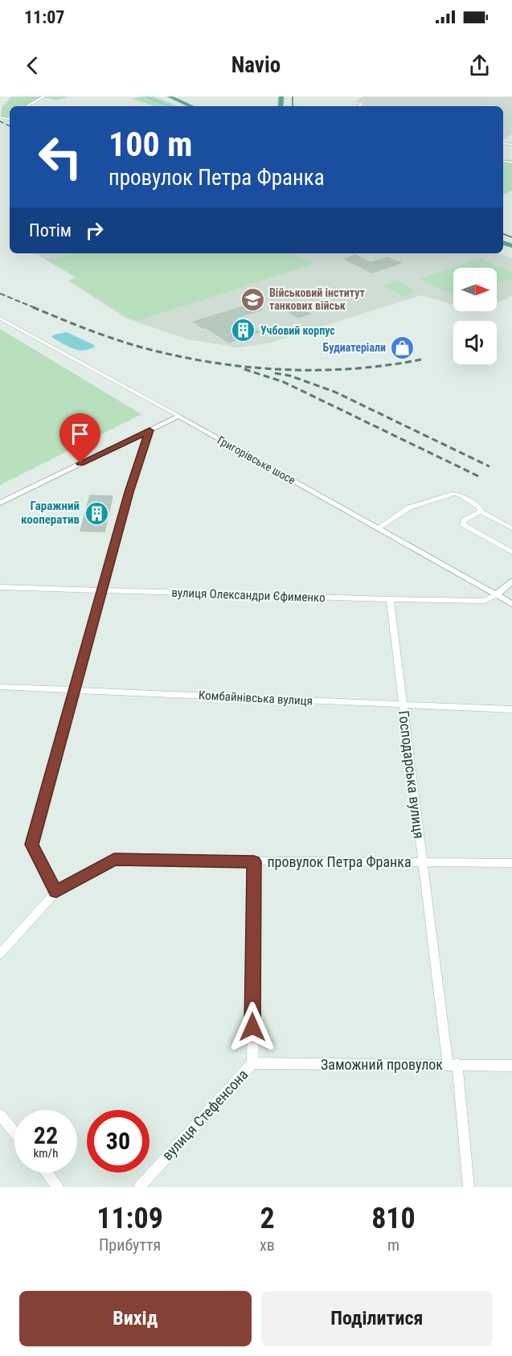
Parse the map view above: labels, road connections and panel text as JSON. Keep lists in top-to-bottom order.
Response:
{
  "streets": {
    "street": [
      "Григорівське шосе",
      "вулиця Олександри Єфименко",
      "Комбайнівська вулиця",
      "Господарська вулиця",
      "провулок Петра Франка",
      "Заможний провулок",
      "вулиця Стефенсона"
    ]
  },
  "crossings": [
    ["Григорівське шосе", "вулиця Олександри Єфименко"],
    ["вулиця Олександри Єфименко", "Господарська вулиця"],
    ["Комбайнівська вулиця", "Господарська вулиця"],
    ["Господарська вулиця", "провулок Петра Франка"],
    ["Господарська вулиця", "Заможний провулок"],
    ["провулок Петра Франка", "вулиця Стефенсона"],
    ["Заможний провулок", "вулиця Стефенсона"]
  ],
  "places": {
    "school or university": ["Військовий інститут танкових військ"],
    "building": ["Учбовий корпус", "Гаражний кооператив"],
    "shop": ["Будиатеріали"]
  },
  "north": "right",
  "page": {
    "status": "11:07",
    "header": "Navio",
    "turn": ["100 m", "провулок Петра Франка"],
    "then": "Потім",
    "speed": "22 km/h",
    "limit": "30",
    "eta": [
      "11:09",
      "Прибуття",
      "2",
      "хв",
      "810",
      "m"
    ],
    "buttons": ["Вихід", "Поділитися"]
  }
}
